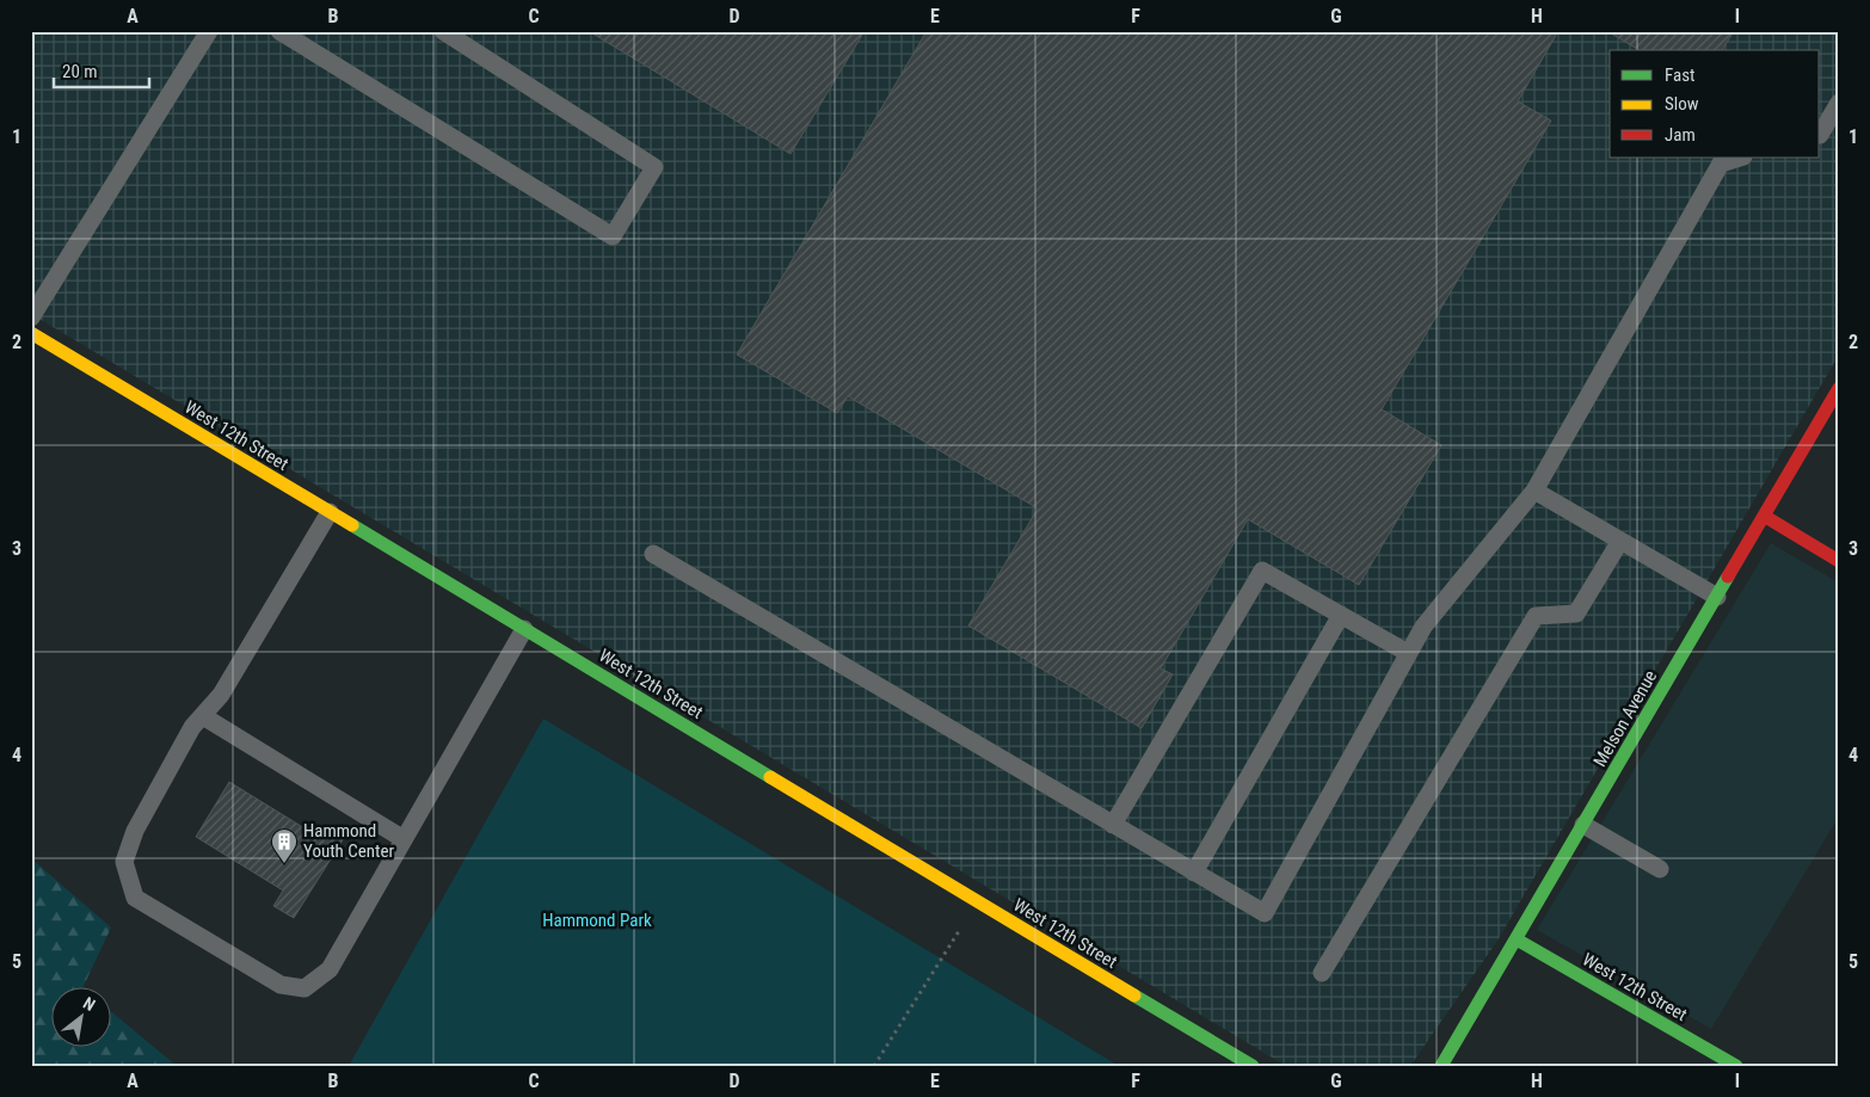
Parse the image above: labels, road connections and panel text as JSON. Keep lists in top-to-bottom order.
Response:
{
  "streets": {
    "street": ["West 12th Street", "Melson Avenue"]
  },
  "crossings": [
    ["West 12th Street", "Melson Avenue"]
  ],
  "parks": ["Hammond Park"],
  "places": {
    "building": ["Hammond Youth Center"]
  },
  "legend": ["Fast", "Slow", "Jam"],
  "scale_bar": "20 m",
  "north": "top right",
  "grid": {
    "columns": [
      "A",
      "B",
      "C",
      "D",
      "E",
      "F",
      "G",
      "H",
      "I"
    ],
    "rows": [
      "1",
      "2",
      "3",
      "4",
      "5"
    ]
  }
}
